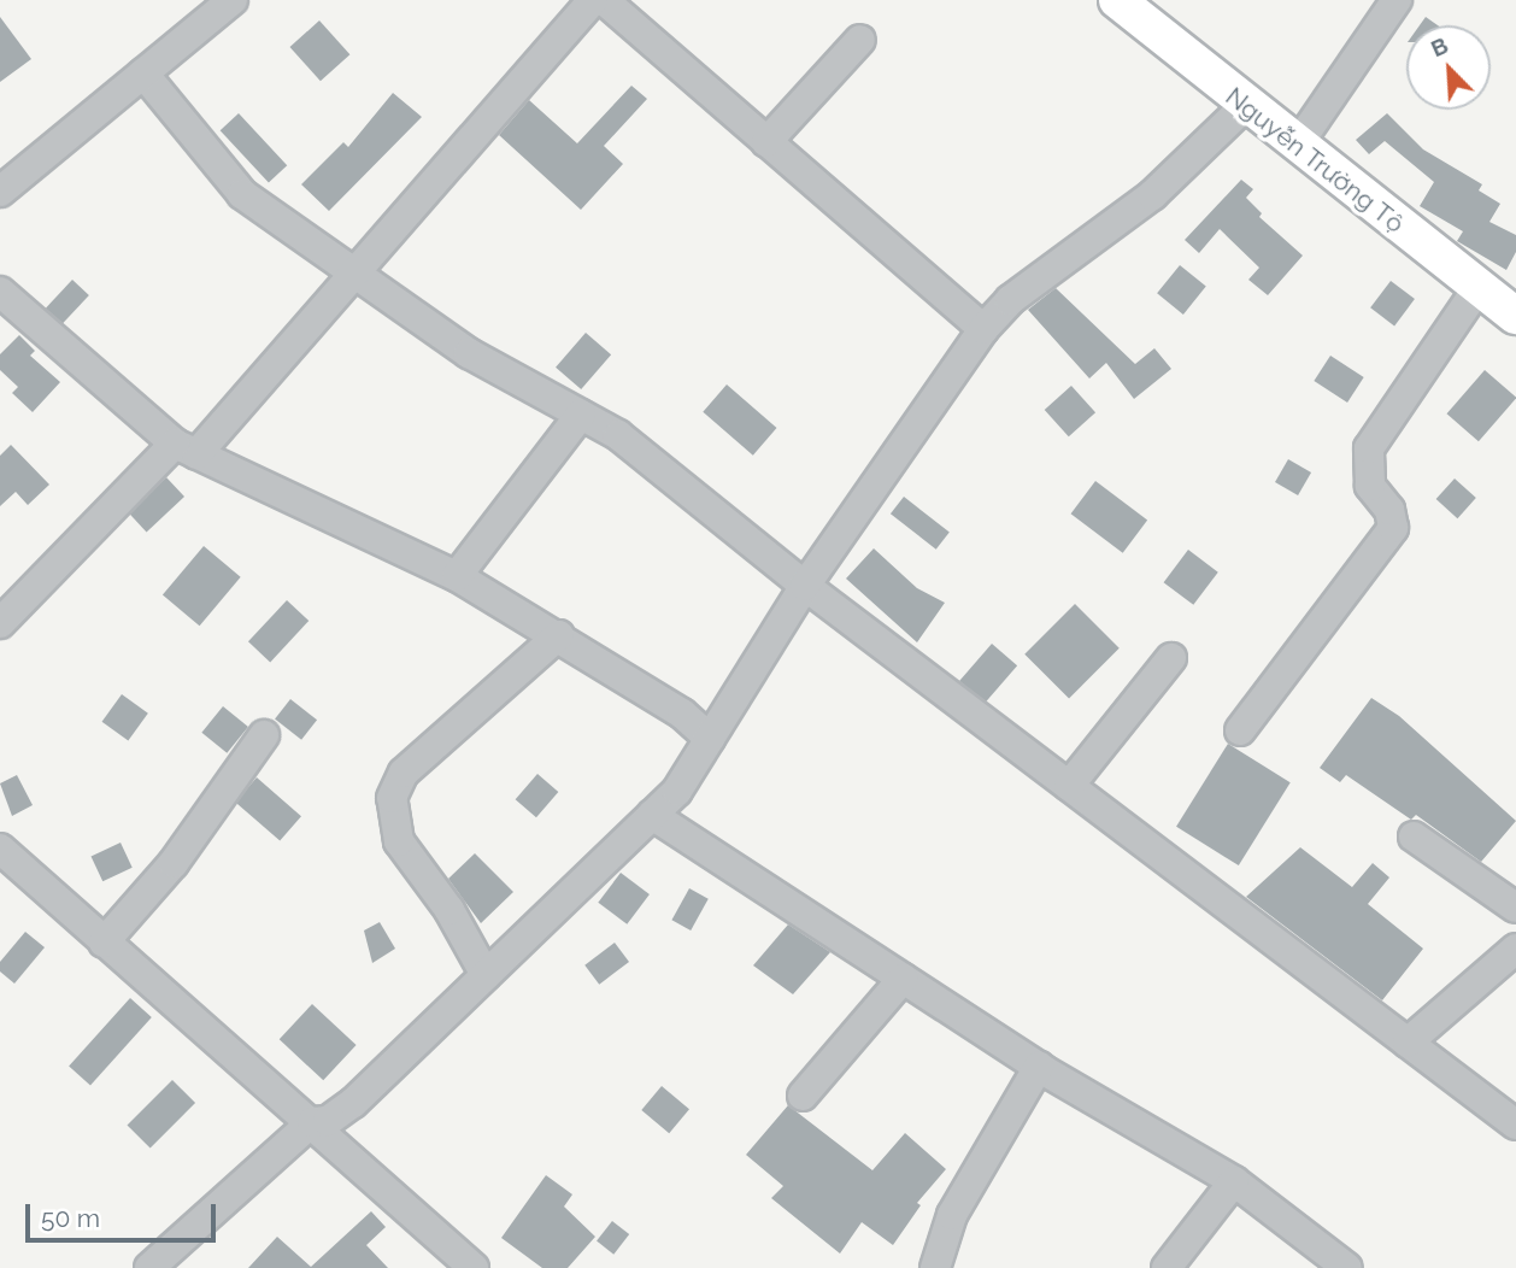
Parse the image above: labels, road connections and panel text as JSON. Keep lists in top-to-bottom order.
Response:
{
  "streets": {
    "main road": ["Nguyễn Trường Tộ"]
  },
  "scale_bar": "50 m",
  "north": "top left"
}
